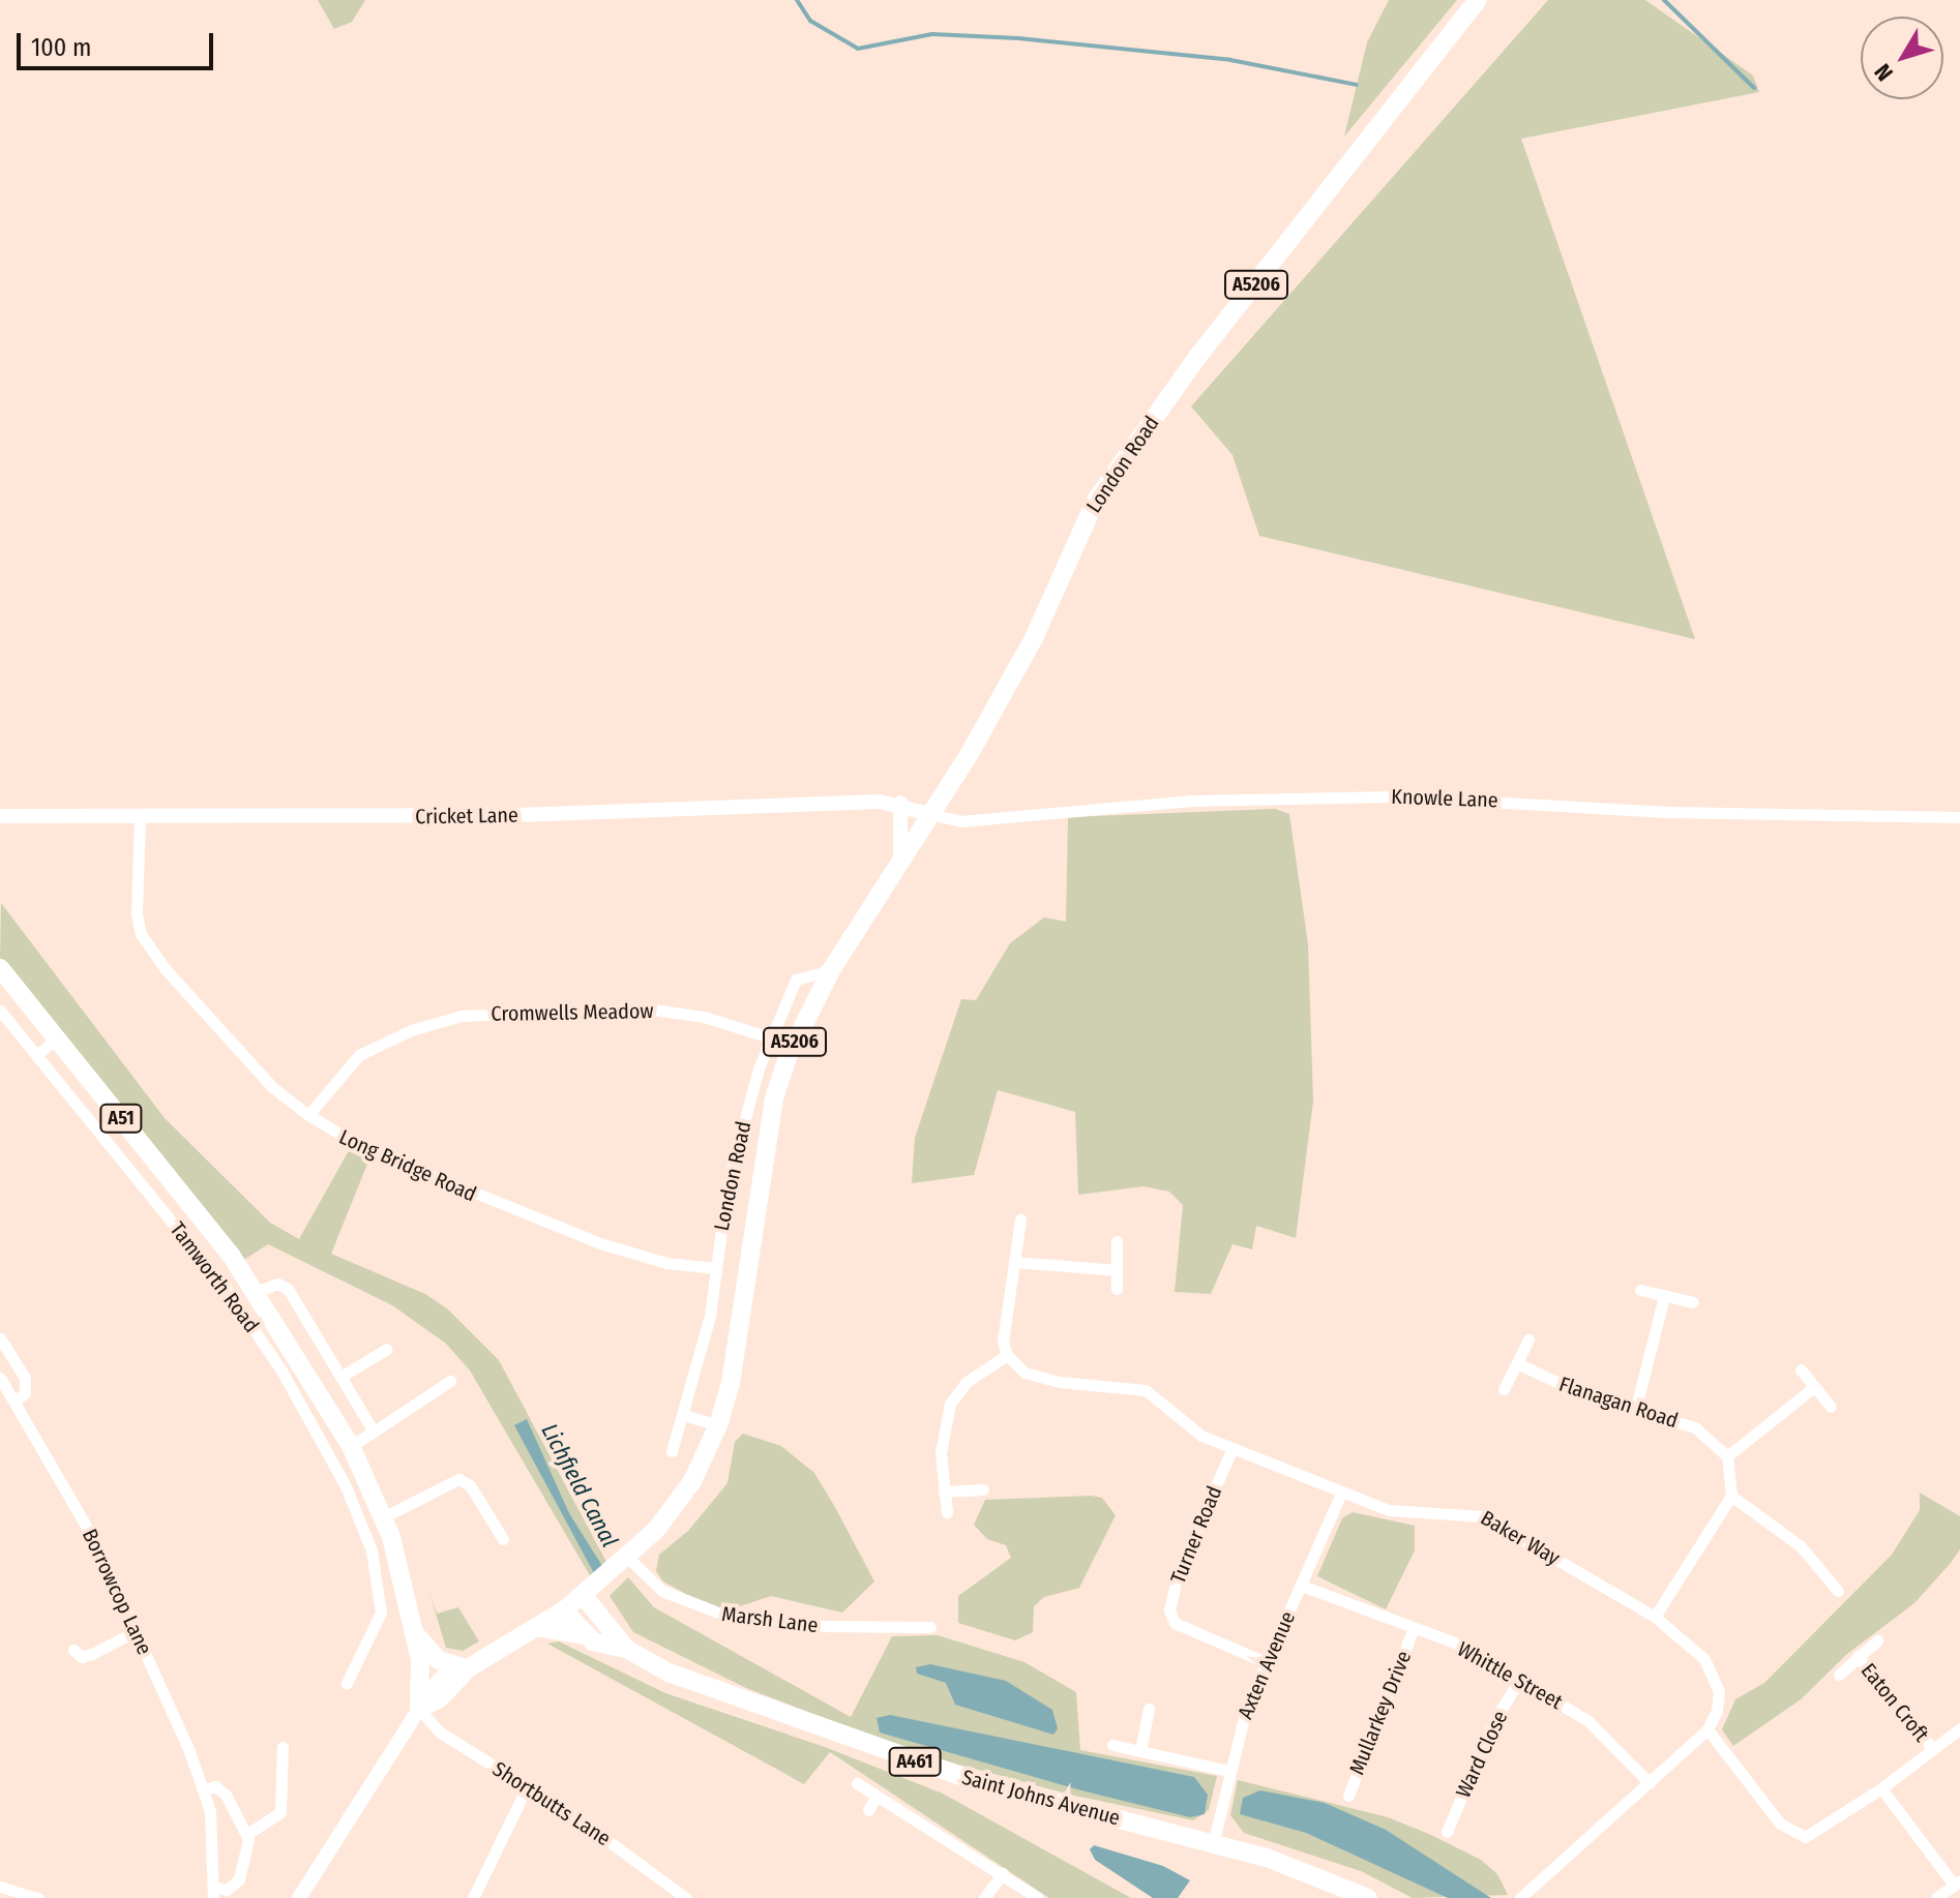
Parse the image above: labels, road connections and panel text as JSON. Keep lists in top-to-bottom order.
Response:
{
  "streets": {
    "main road": [
      "A5206",
      "London Road",
      "A51",
      "Tamworth Road",
      "A461",
      "Saint Johns Avenue"
    ],
    "street": [
      "Knowle Lane",
      "Cricket Lane",
      "Cromwells Meadow",
      "Long Bridge Road",
      "Flanagan Road",
      "Turner Road",
      "Baker Way",
      "Borrowcop Lane",
      "Marsh Lane",
      "Axten Avenue",
      "Whittle Street",
      "Eaton Croft",
      "Mullarkey Drive",
      "Ward Close",
      "Shortbutts Lane"
    ]
  },
  "crossings": [
    ["London Road", "Knowle Lane"],
    ["London Road", "Cricket Lane"],
    ["London Road", "Cromwells Meadow"],
    ["London Road", "Long Bridge Road"],
    ["London Road", "Tamworth Road"],
    ["London Road", "Marsh Lane"],
    ["London Road", "Saint Johns Avenue"],
    ["London Road", "Shortbutts Lane"],
    ["Knowle Lane", "Cricket Lane"],
    ["Cricket Lane", "Long Bridge Road"],
    ["Cromwells Meadow", "Long Bridge Road"],
    ["Tamworth Road", "Shortbutts Lane"],
    ["Turner Road", "Baker Way"],
    ["Turner Road", "Axten Avenue"],
    ["Baker Way", "Axten Avenue"],
    ["Axten Avenue", "Whittle Street"],
    ["Axten Avenue", "Saint Johns Avenue"],
    ["Whittle Street", "Mullarkey Drive"],
    ["Whittle Street", "Ward Close"]
  ],
  "water": ["Lichfield Canal"],
  "scale_bar": "100 m",
  "north": "bottom left"
}
